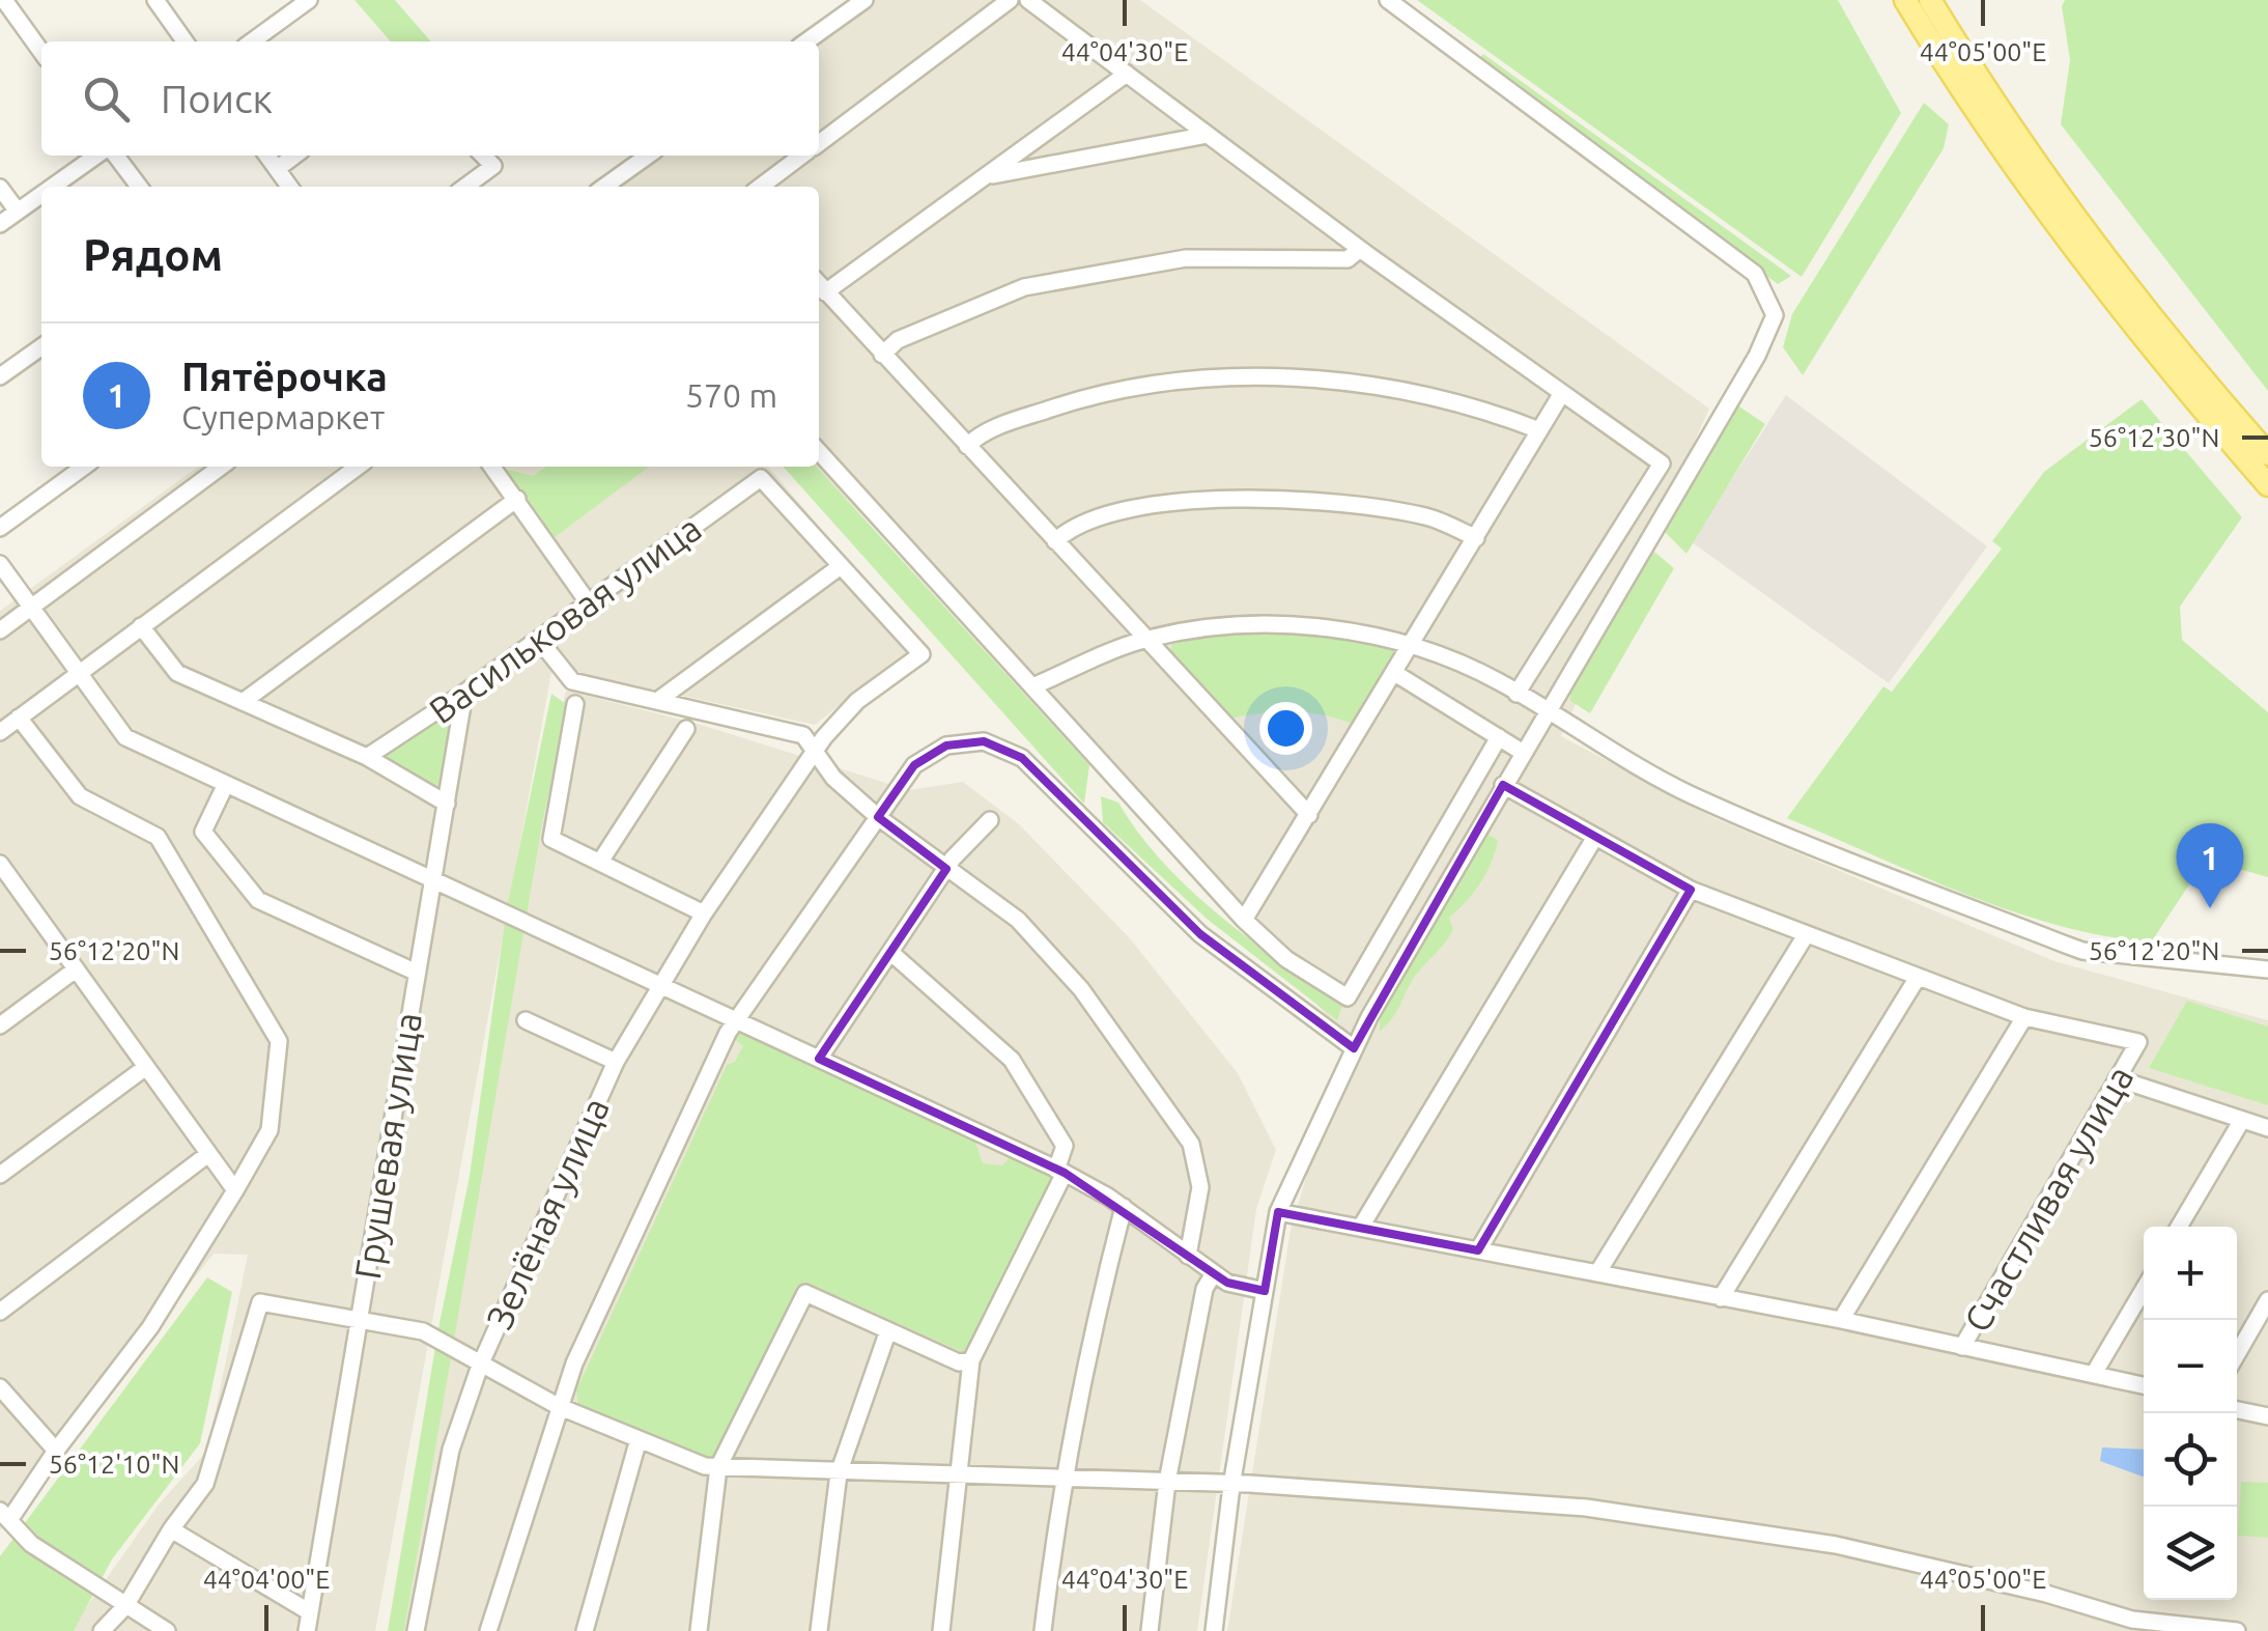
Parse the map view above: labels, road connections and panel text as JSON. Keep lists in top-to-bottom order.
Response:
{
  "streets": {
    "street": [
      "Васильковая улица",
      "Грушевая улица",
      "Счастливая улица",
      "Зелёная улица"
    ]
  },
  "crossings": [
    ["Васильковая улица", "Грушевая улица"]
  ],
  "page": {
    "search": "Поиск",
    "heading": "Рядом",
    "list": [
      {
        "mark": "1",
        "name": "Пятёрочка",
        "note": "Супермаркет",
        "value": "570 m"
      }
    ],
    "pins": "1",
    "map_buttons": ["+", "−"]
  },
  "coordinates": [
    "44°04'30\"E",
    "44°05'00\"E",
    "56°12'30\"N",
    "56°12'20\"N",
    "56°12'10\"N",
    "44°04'00\"E"
  ]
}
